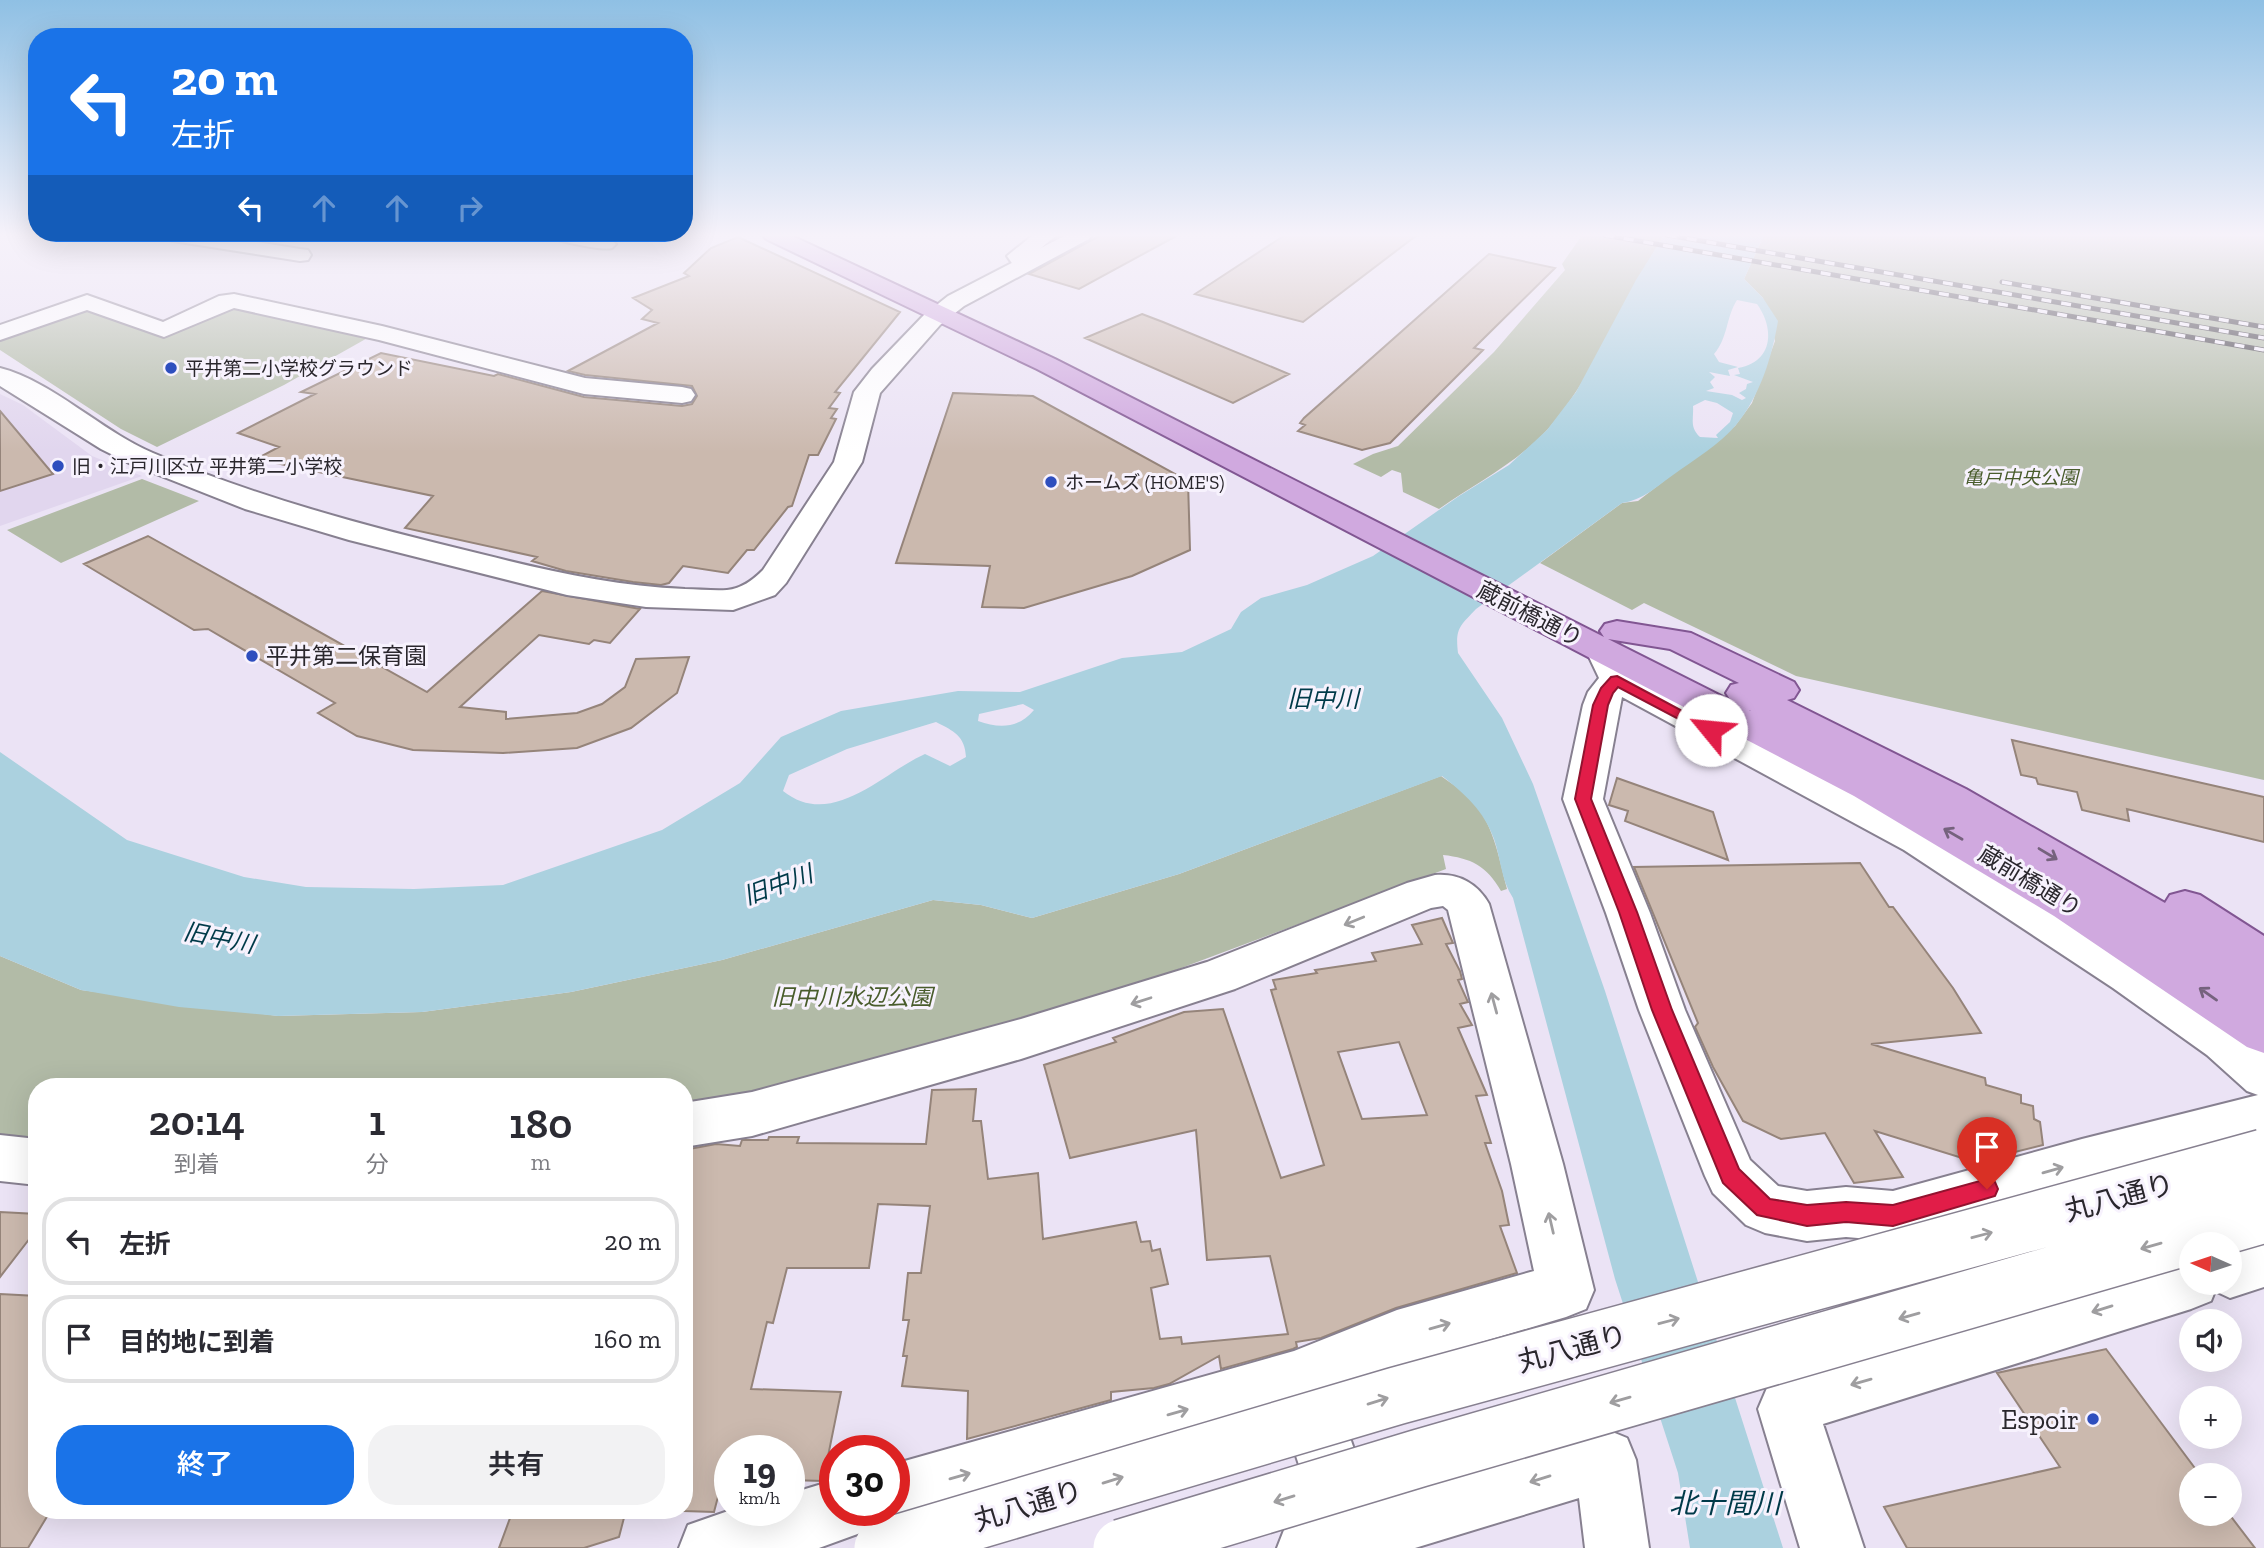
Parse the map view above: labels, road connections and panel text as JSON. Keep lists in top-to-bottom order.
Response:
{
  "streets": {
    "main road": ["蔵前橋通り"],
    "street": ["丸八通り"]
  },
  "water": ["旧中川", "北十間川"],
  "parks": ["亀戸中央公園", "旧中川水辺公園"],
  "places": [
    "平井第二小学校グラウンド",
    "旧・江戸川区立 平井第二小学校",
    "ホームズ (HOME'S)",
    "平井第二保育園",
    "Espoir"
  ],
  "north": "left",
  "page": {
    "turn": ["20 m", "左折"],
    "eta": [
      "20:14",
      "到着",
      "1",
      "分",
      "180",
      "m"
    ],
    "list": [
      {
        "name": "左折",
        "value": "20 m"
      },
      {
        "name": "目的地に到着",
        "value": "160 m"
      }
    ],
    "map_buttons": ["+", "−"],
    "buttons": ["終了", "共有"],
    "speed": "19 km/h",
    "limit": "30"
  }
}
